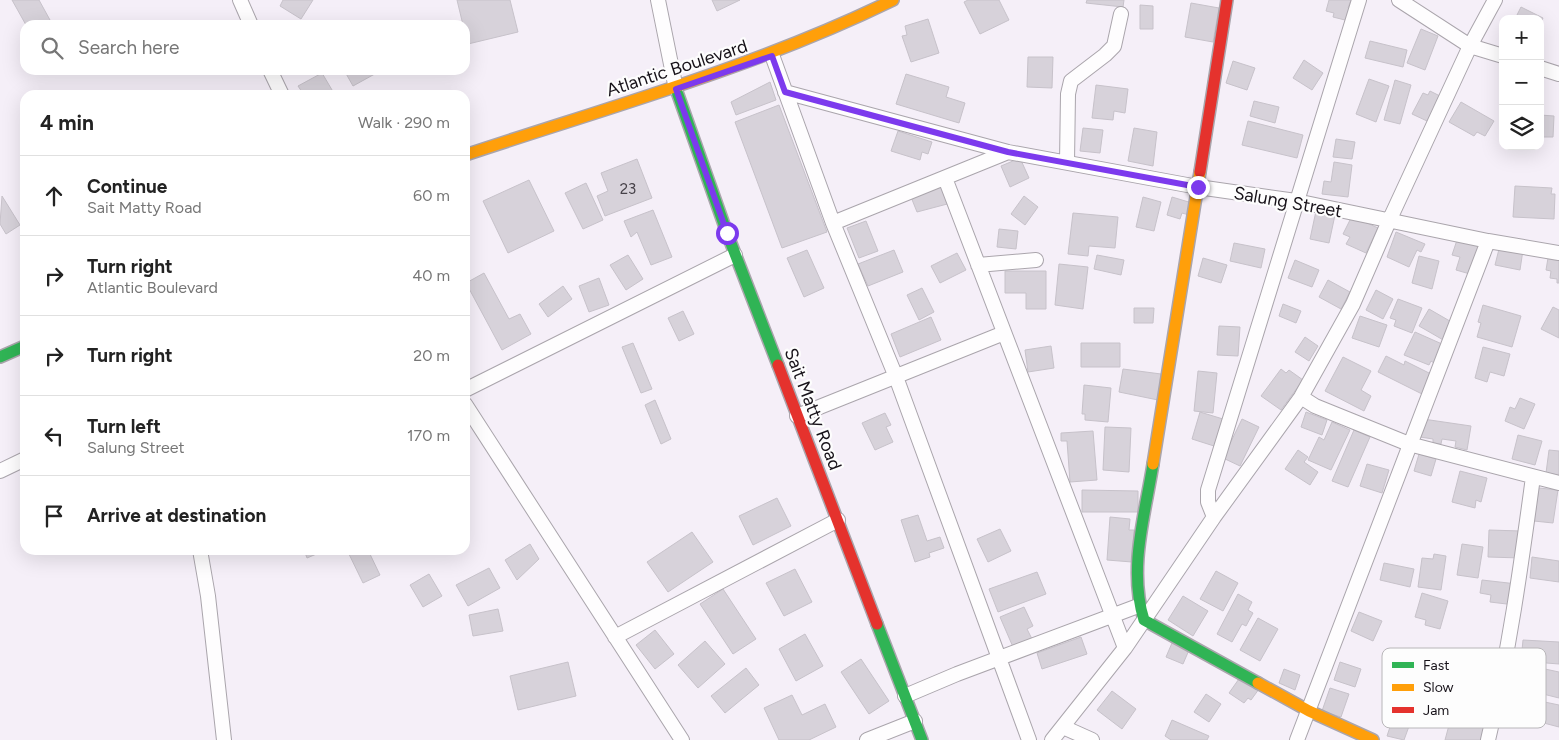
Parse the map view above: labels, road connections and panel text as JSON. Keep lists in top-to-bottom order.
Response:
{
  "streets": {
    "street": ["Atlantic Boulevard", "Salung Street", "Sait Matty Road"]
  },
  "crossings": [
    ["Atlantic Boulevard", "Sait Matty Road"]
  ],
  "house_numbers": ["23"],
  "legend": ["Fast", "Slow", "Jam"],
  "page": {
    "map_buttons": ["+", "−"],
    "search": "Search here",
    "heading": ["4 min", "Walk · 290 m"],
    "list": [
      ["Continue", "Sait Matty Road", "60 m"],
      ["Turn right", "Atlantic Boulevard", "40 m"],
      ["Turn right", "20 m"],
      ["Turn left", "Salung Street", "170 m"],
      "Arrive at destination"
    ]
  }
}
